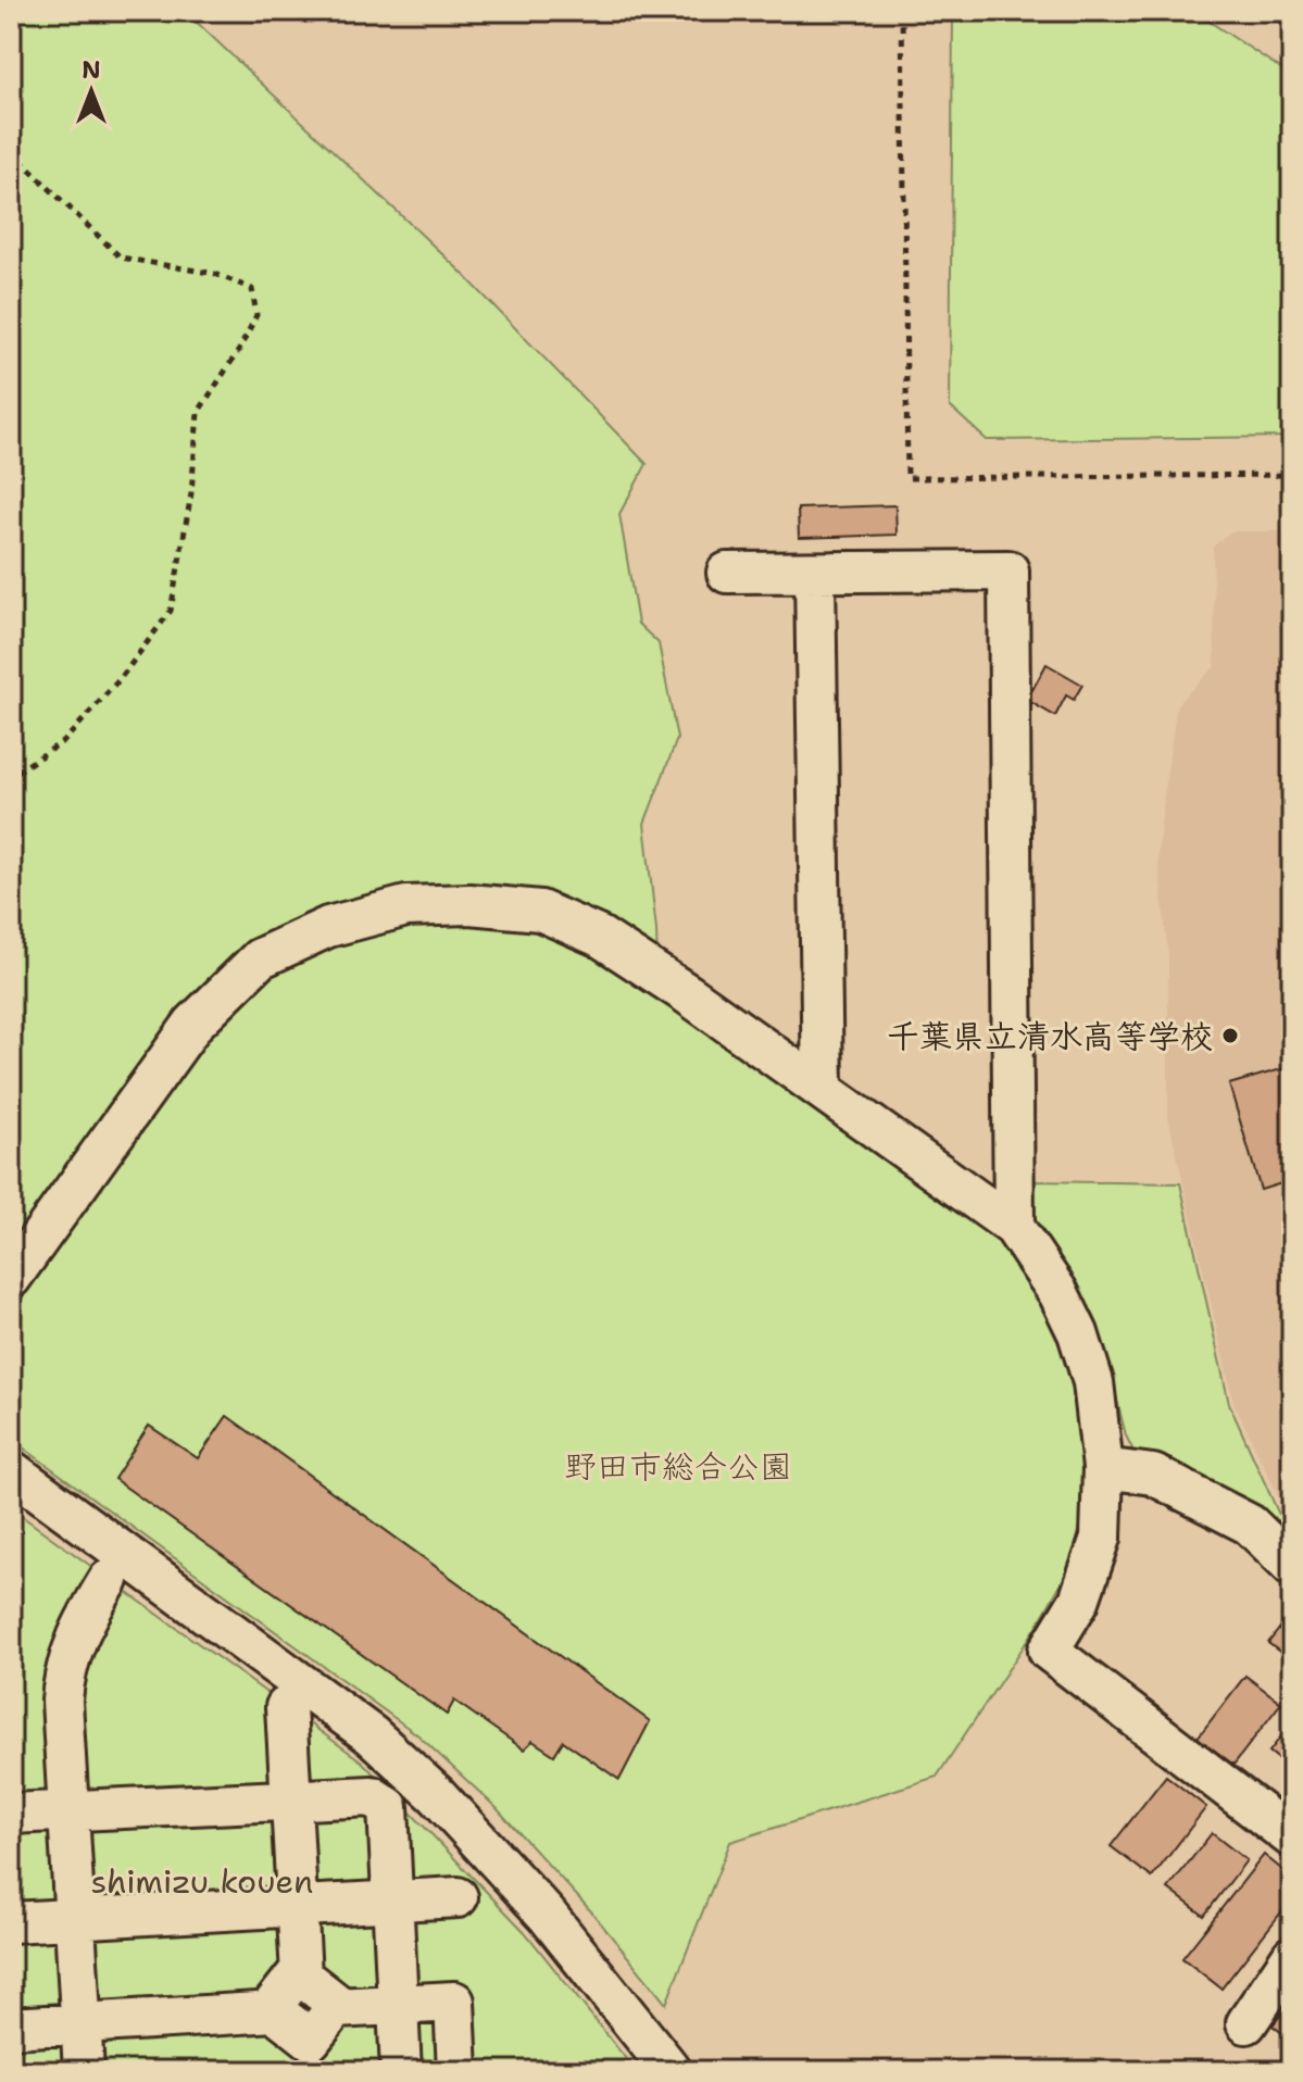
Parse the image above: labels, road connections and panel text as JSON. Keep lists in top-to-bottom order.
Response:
{
  "parks": ["野田市総合公園", "shimizu kouen"],
  "places": ["千葉県立清水高等学校"],
  "north": "top"
}
